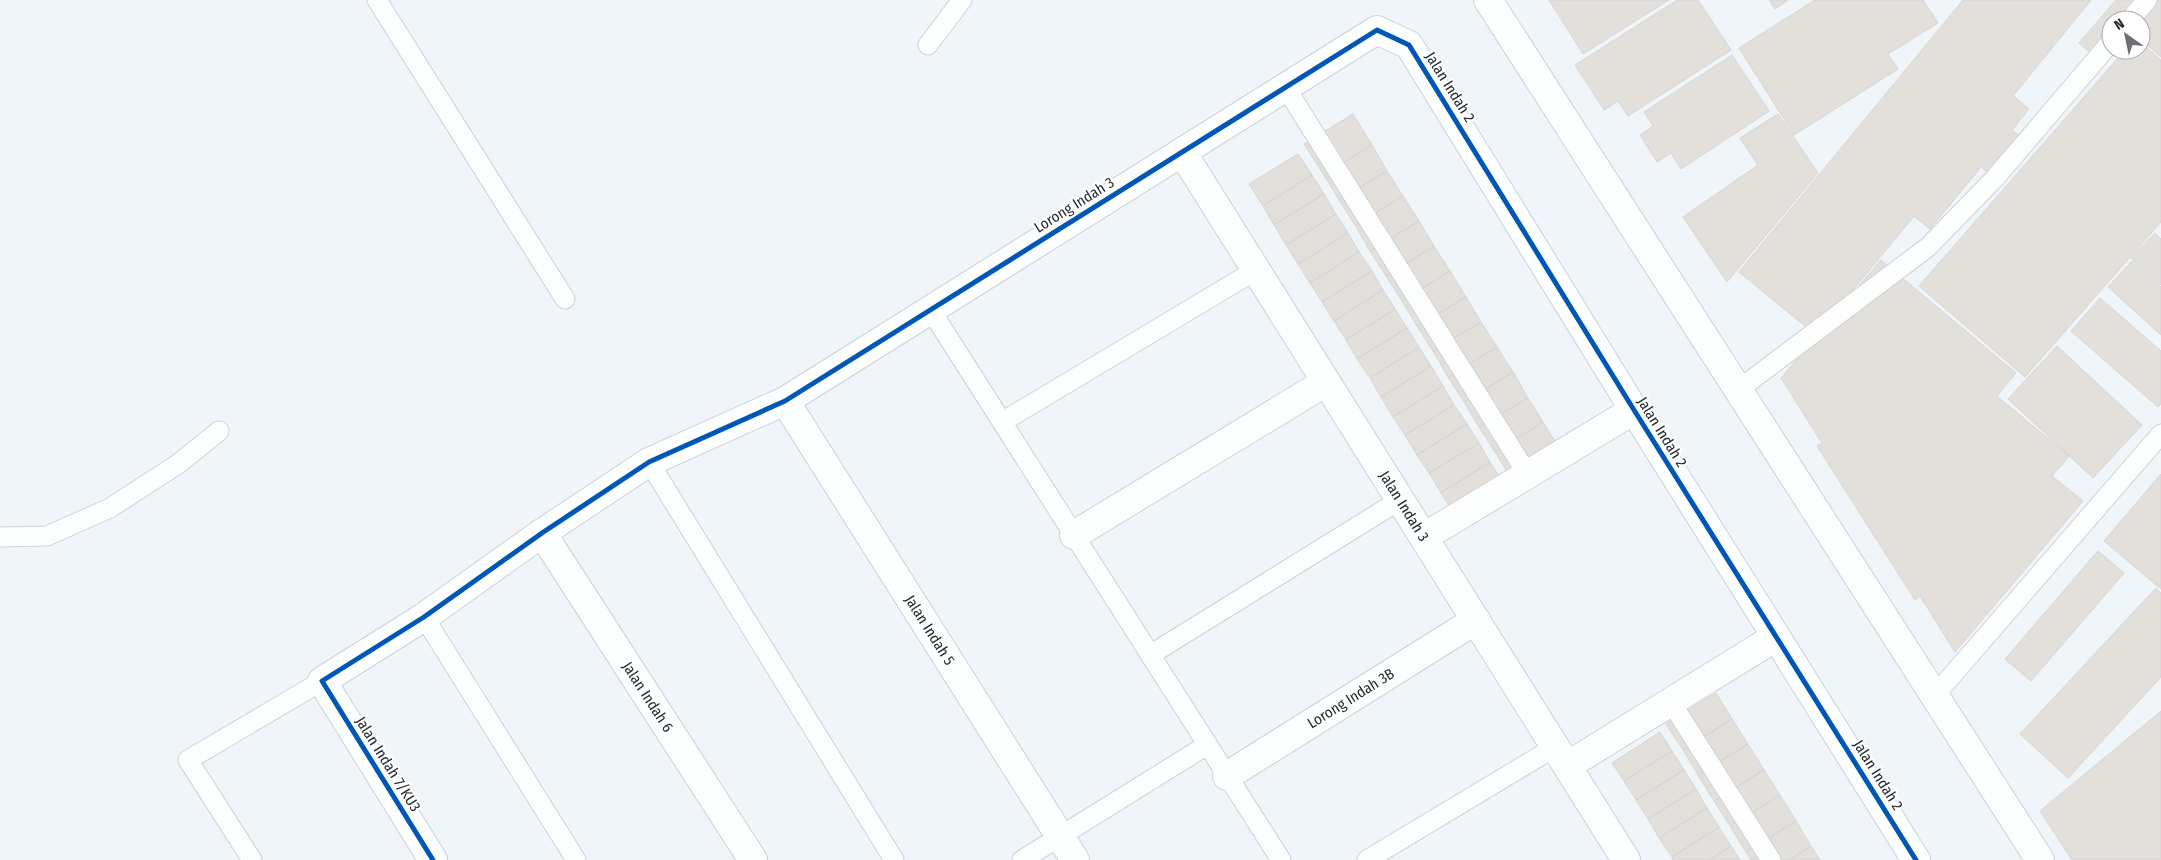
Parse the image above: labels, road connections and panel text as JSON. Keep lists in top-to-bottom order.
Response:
{
  "streets": {
    "street": [
      "Jalan Indah 2",
      "Lorong Indah 3",
      "Jalan Indah 3",
      "Jalan Indah 5",
      "Jalan Indah 6",
      "Lorong Indah 3B",
      "Jalan Indah 7/KU3"
    ]
  },
  "crossings": [
    ["Jalan Indah 2", "Lorong Indah 3"],
    ["Lorong Indah 3", "Jalan Indah 3"],
    ["Lorong Indah 3", "Jalan Indah 5"],
    ["Lorong Indah 3", "Jalan Indah 6"],
    ["Lorong Indah 3", "Jalan Indah 7/KU3"],
    ["Jalan Indah 3", "Lorong Indah 3B"]
  ],
  "north": "top left"
}
